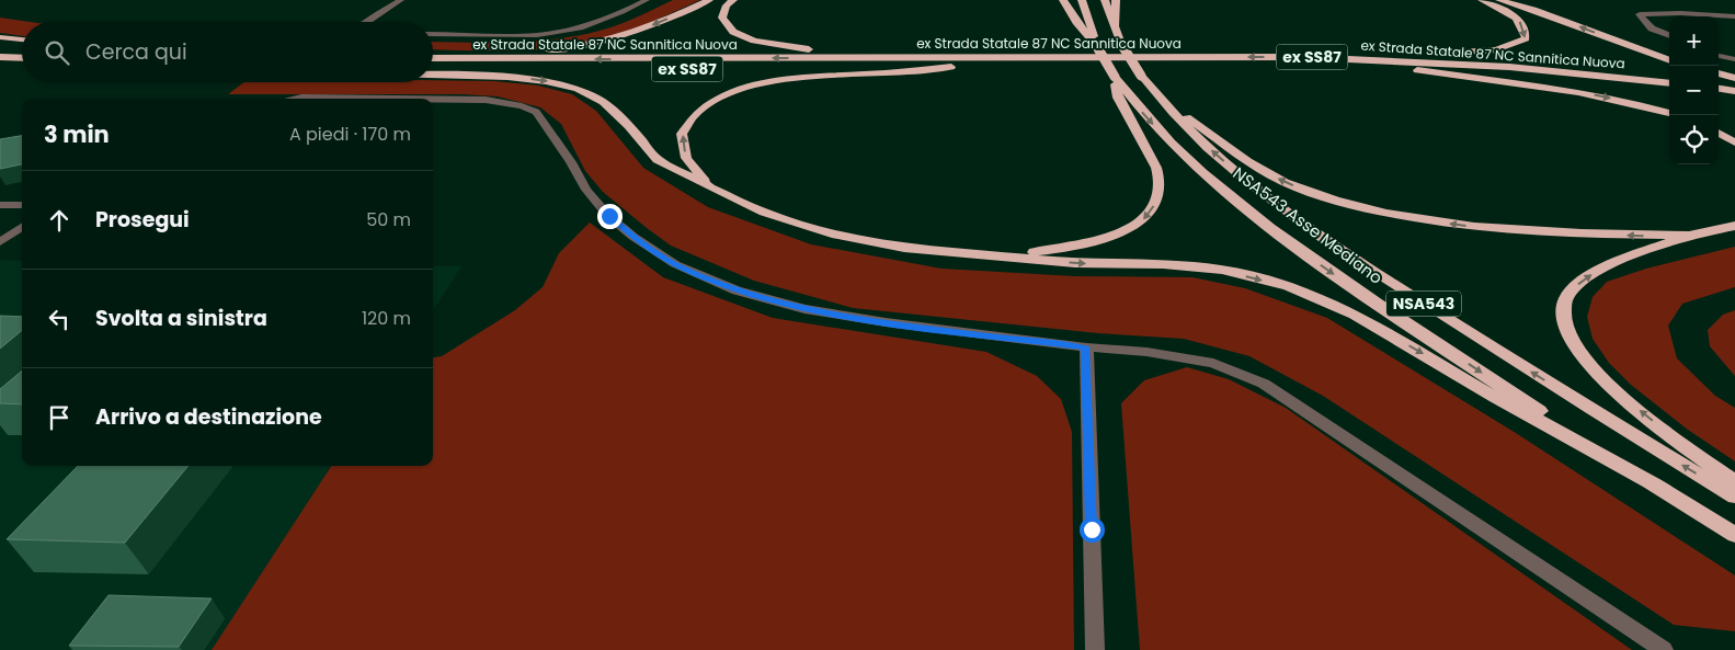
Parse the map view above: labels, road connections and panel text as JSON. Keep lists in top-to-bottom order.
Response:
{
  "streets": {
    "highway": [
      "ex Strada Statale 87 NC Sannitica Nuova",
      "ex SS87",
      "NSA543 Asse Mediano",
      "NSA543"
    ]
  },
  "page": {
    "map_buttons": ["+", "−"],
    "search": "Cerca qui",
    "heading": ["3 min", "A piedi · 170 m"],
    "list": [
      ["Prosegui", "50 m"],
      ["Svolta a sinistra", "120 m"],
      "Arrivo a destinazione"
    ]
  }
}
